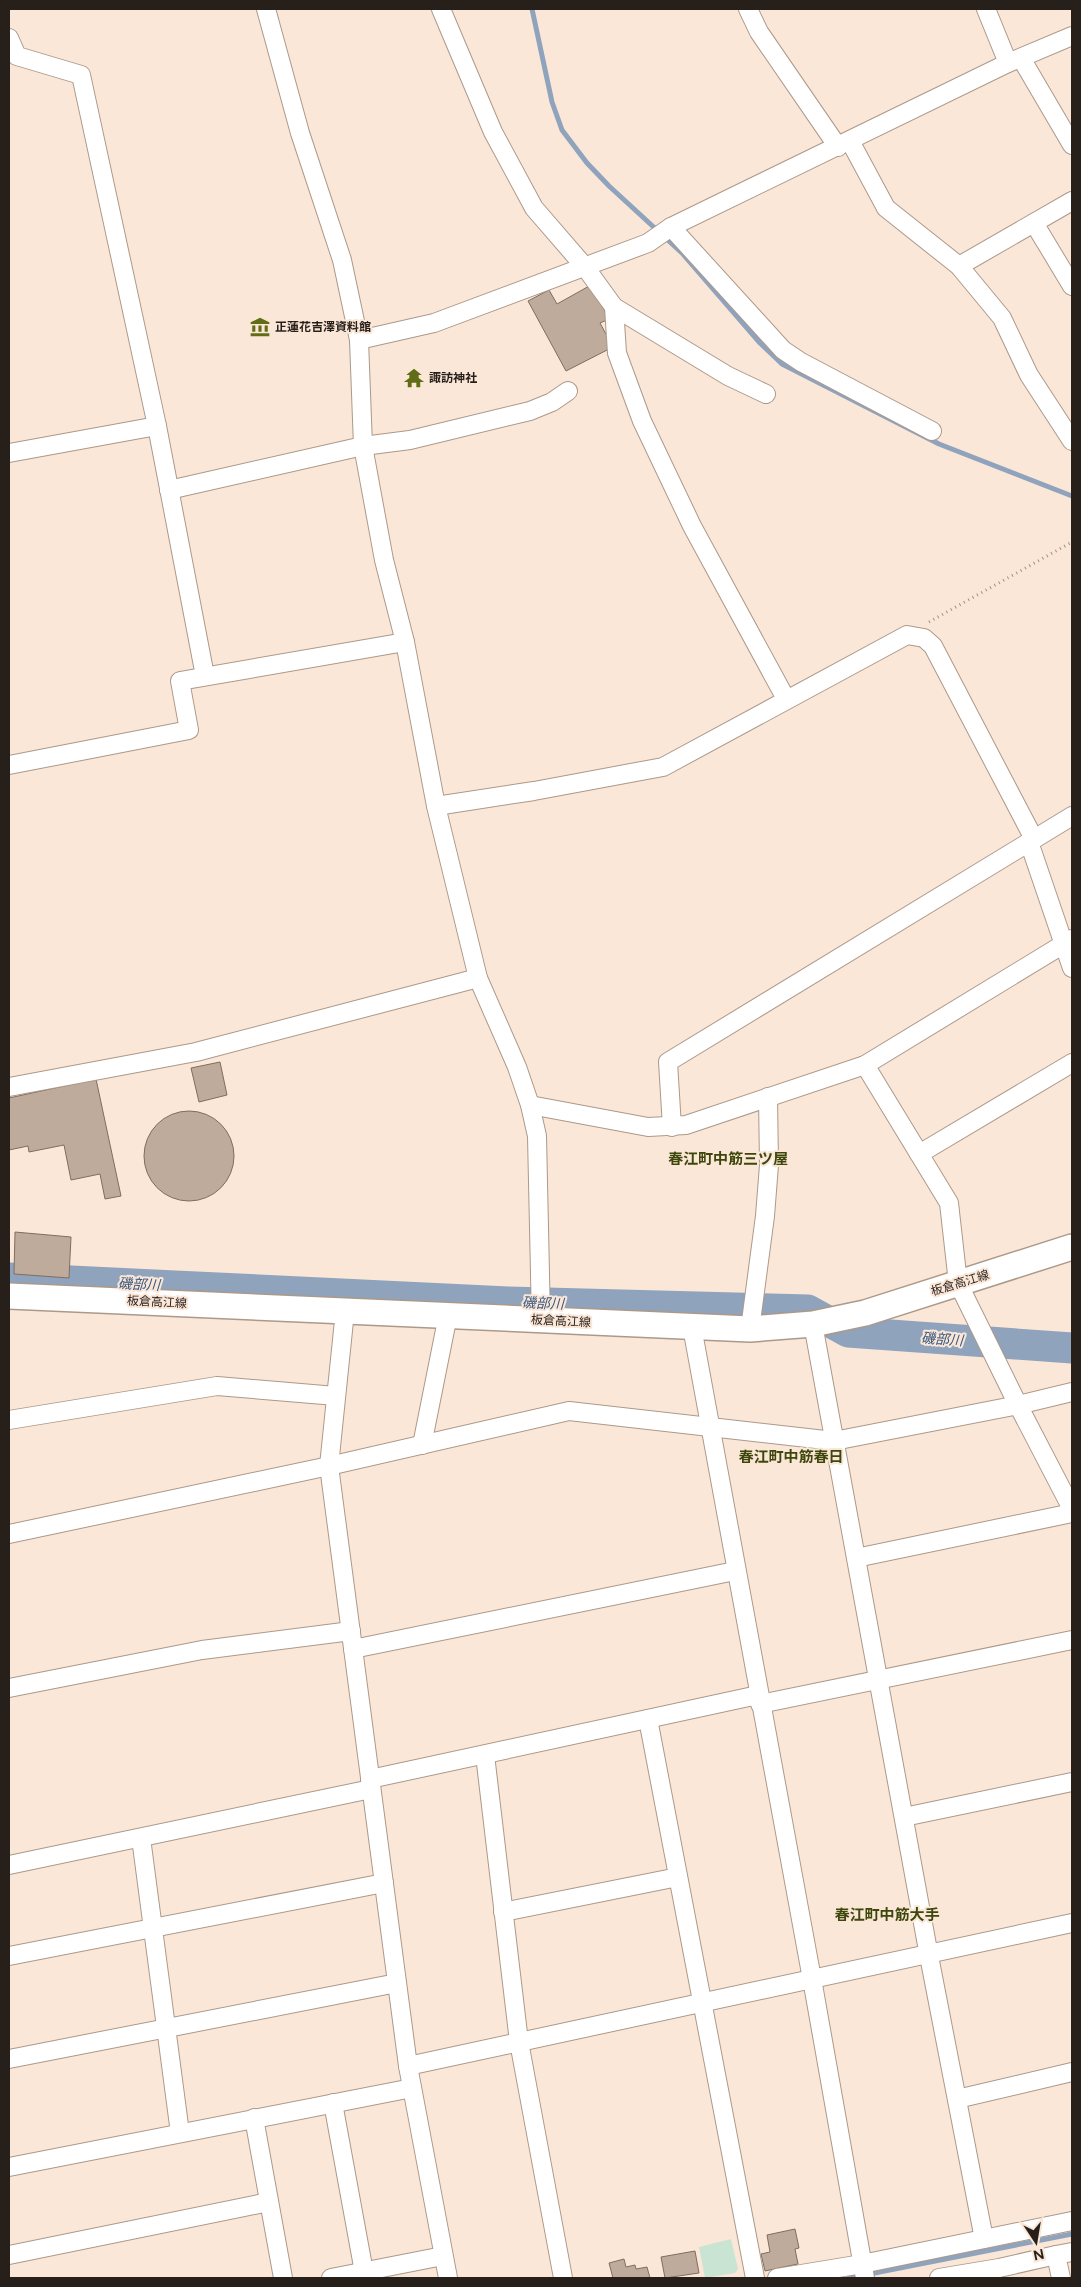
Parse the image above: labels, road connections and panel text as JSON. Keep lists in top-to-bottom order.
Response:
{
  "streets": {
    "main road": ["板倉高江線"]
  },
  "districts": ["春江町中筋三ツ屋", "春江町中筋春日", "春江町中筋大手"],
  "water": ["磯部川"],
  "places": {
    "museum": ["正蓮花吉澤資料館"],
    "temple": ["諏訪神社"]
  },
  "north": "bottom"
}
